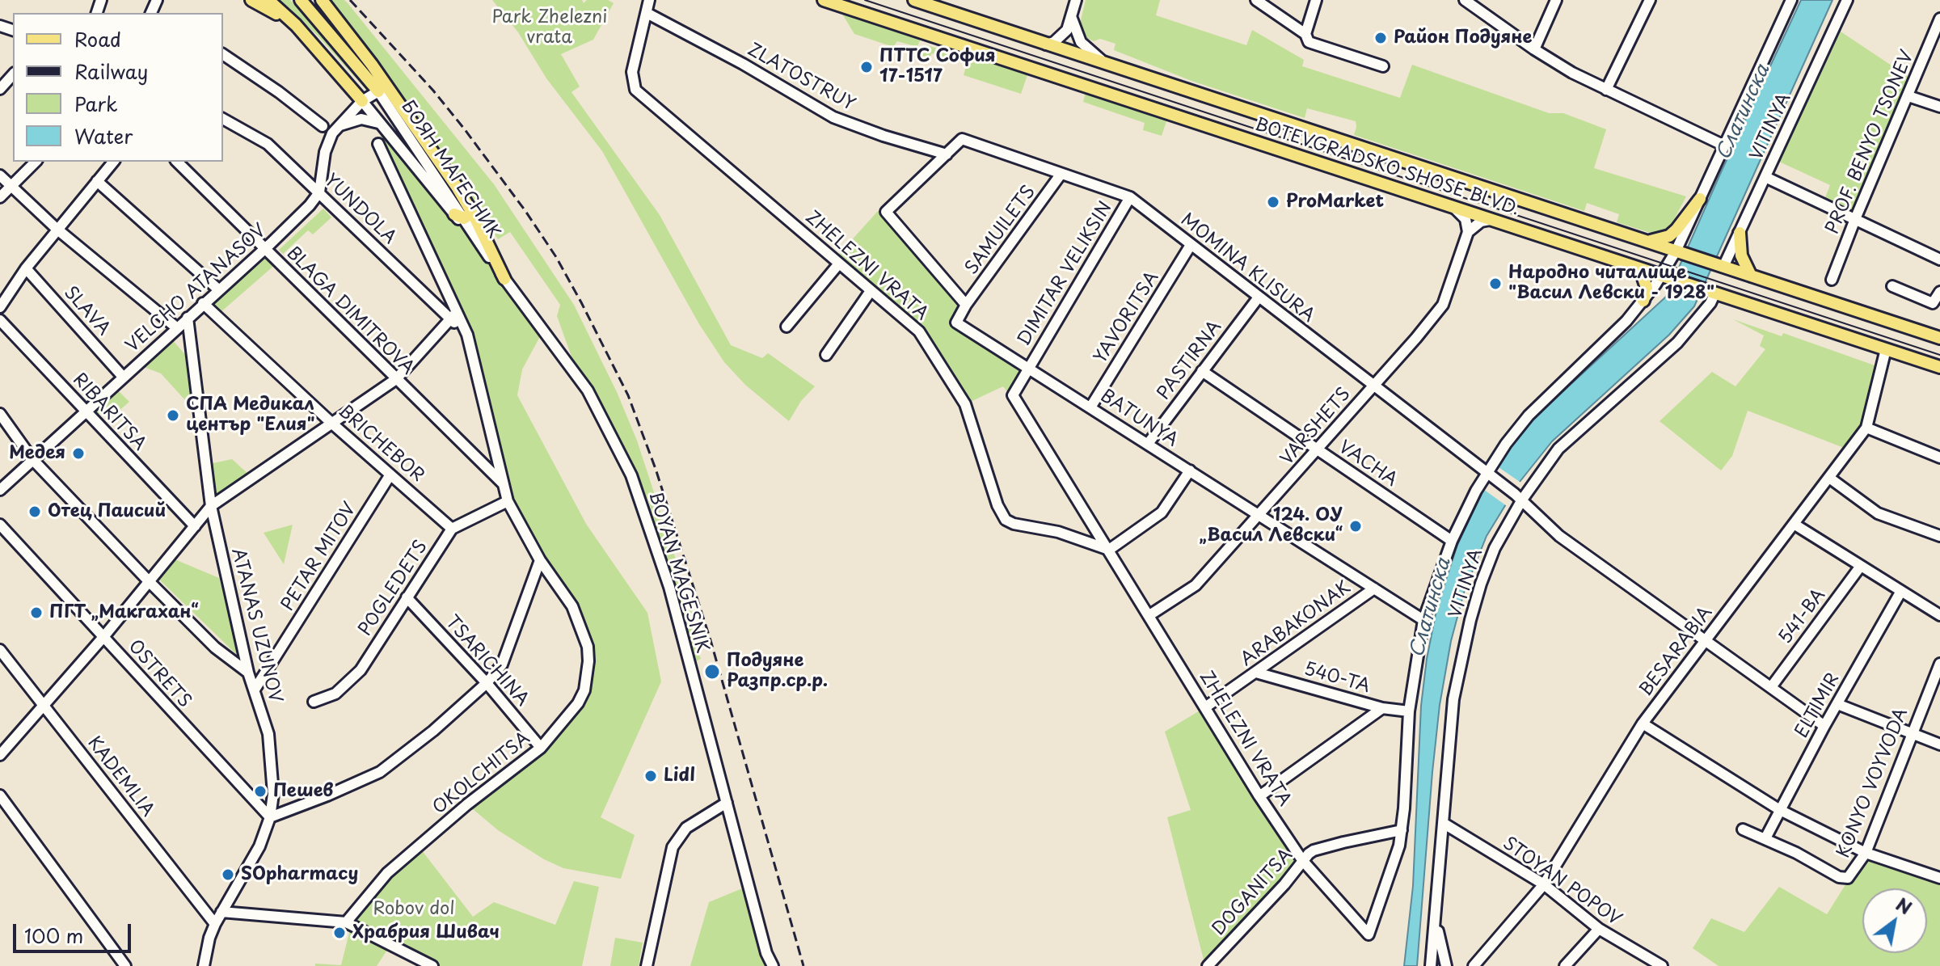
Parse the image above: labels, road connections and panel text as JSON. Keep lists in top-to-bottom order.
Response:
{
  "streets": {
    "main road": ["BOTEVGRADSKO SHOSE BLVD."],
    "street": [
      "ZLATOSTRUY",
      "VITINYA",
      "PROF. BENYO TSONEV",
      "БОЯН МАГЕСНИК",
      "YUNDOLA",
      "SAMUILETS",
      "ZHELEZNI VRATA",
      "MOMINA KLISURA",
      "DIMITAR VELIKSIN",
      "VELCHO ATANASOV",
      "SLAVA",
      "BLAGA DIMITROVA",
      "YAVORITSA",
      "PASTIRNA",
      "RIBARITSA",
      "BATUNYA",
      "VARSHETS",
      "BRICHEBOR",
      "VACHA",
      "PETAR MITOV",
      "BOYAN MAGESNIK",
      "POGLEDETS",
      "541-ВА",
      "ARABAKONAK",
      "ATANAS UZUNOV",
      "BESARABIA",
      "TSARICHINA",
      "OSTRETS",
      "540-ТА",
      "ELTIMIR",
      "OKOLCHITSA",
      "KADEMLIA",
      "KONYO VOYVODA",
      "STOYAN POPOV",
      "DOGANITSA"
    ]
  },
  "crossings": [
    ["ZLATOSTRUY", "ZHELEZNI VRATA"],
    ["ZLATOSTRUY", "MOMINA KLISURA"],
    ["VITINYA", "BOTEVGRADSKO SHOSE BLVD."],
    ["VITINYA", "ZHELEZNI VRATA"],
    ["VITINYA", "MOMINA KLISURA"],
    ["VITINYA", "BATUNYA"],
    ["VITINYA", "VACHA"],
    ["VITINYA", "540-ТА"],
    ["VITINYA", "STOYAN POPOV"],
    ["VITINYA", "DOGANITSA"],
    ["BOTEVGRADSKO SHOSE BLVD.", "BESARABIA"],
    ["БОЯН МАГЕСНИК", "BOYAN MAGESNIK"],
    ["YUNDOLA", "VELCHO ATANASOV"],
    ["SAMUILETS", "MOMINA KLISURA"],
    ["SAMUILETS", "BATUNYA"],
    ["ZHELEZNI VRATA", "DIMITAR VELIKSIN"],
    ["ZHELEZNI VRATA", "BATUNYA"],
    ["ZHELEZNI VRATA", "VARSHETS"],
    ["ZHELEZNI VRATA", "ARABAKONAK"],
    ["ZHELEZNI VRATA", "DOGANITSA"],
    ["MOMINA KLISURA", "DIMITAR VELIKSIN"],
    ["MOMINA KLISURA", "YAVORITSA"],
    ["MOMINA KLISURA", "PASTIRNA"],
    ["MOMINA KLISURA", "VARSHETS"],
    ["MOMINA KLISURA", "541-ВА"],
    ["MOMINA KLISURA", "BESARABIA"],
    ["MOMINA KLISURA", "ELTIMIR"],
    ["DIMITAR VELIKSIN", "BATUNYA"],
    ["VELCHO ATANASOV", "SLAVA"],
    ["VELCHO ATANASOV", "BLAGA DIMITROVA"],
    ["VELCHO ATANASOV", "RIBARITSA"],
    ["VELCHO ATANASOV", "BRICHEBOR"],
    ["VELCHO ATANASOV", "ATANAS UZUNOV"],
    ["YAVORITSA", "BATUNYA"],
    ["PASTIRNA", "BATUNYA"],
    ["PASTIRNA", "VACHA"],
    ["BATUNYA", "VARSHETS"],
    ["BATUNYA", "ARABAKONAK"],
    ["VARSHETS", "VACHA"],
    ["BRICHEBOR", "PETAR MITOV"],
    ["BRICHEBOR", "POGLEDETS"],
    ["PETAR MITOV", "ATANAS UZUNOV"],
    ["POGLEDETS", "TSARICHINA"],
    ["ARABAKONAK", "540-ТА"],
    ["ATANAS UZUNOV", "OSTRETS"],
    ["ATANAS UZUNOV", "KADEMLIA"],
    ["BESARABIA", "STOYAN POPOV"],
    ["TSARICHINA", "OKOLCHITSA"],
    ["ELTIMIR", "KONYO VOYVODA"]
  ],
  "water": ["Слатинска"],
  "parks": ["Park Zhelezni vrata", "Robov dol"],
  "places": [
    "Район Подуяне",
    "ПТТС София 17-1517",
    "ProMarket",
    "Народно читалище \"Васил Левски - 1928\"",
    "СПА Медикaл център \"Елия\"",
    "Медея",
    "Отец Паисий",
    "124. ОУ „Васил Левски“",
    "ПГТ „Макгахан“",
    "Подуяне Разпр.ср.р.",
    "Lidl",
    "Пешев",
    "SOpharmacy",
    "Храбрия Шивач"
  ],
  "legend": [
    "Road",
    "Railway",
    "Park",
    "Water"
  ],
  "scale_bar": "100 m",
  "north": "top right"
}
